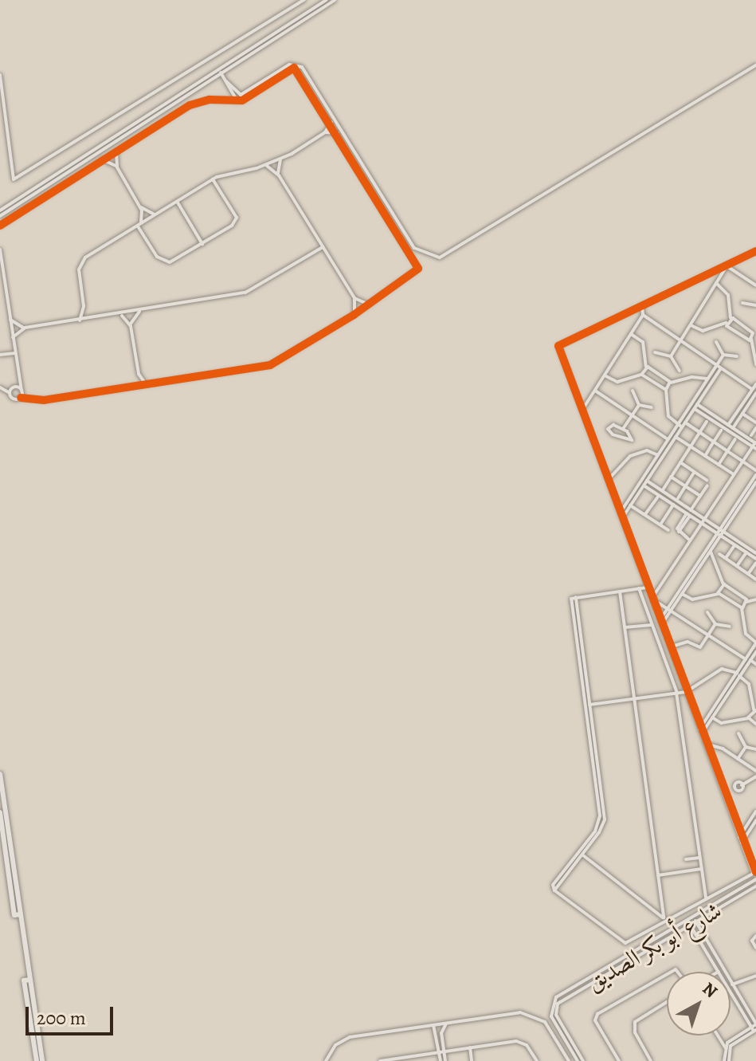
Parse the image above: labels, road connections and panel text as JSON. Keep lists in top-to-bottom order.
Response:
{
  "streets": {
    "street": ["شارع أبو بكر الصديق"]
  },
  "scale_bar": "200 m",
  "north": "top right"
}
